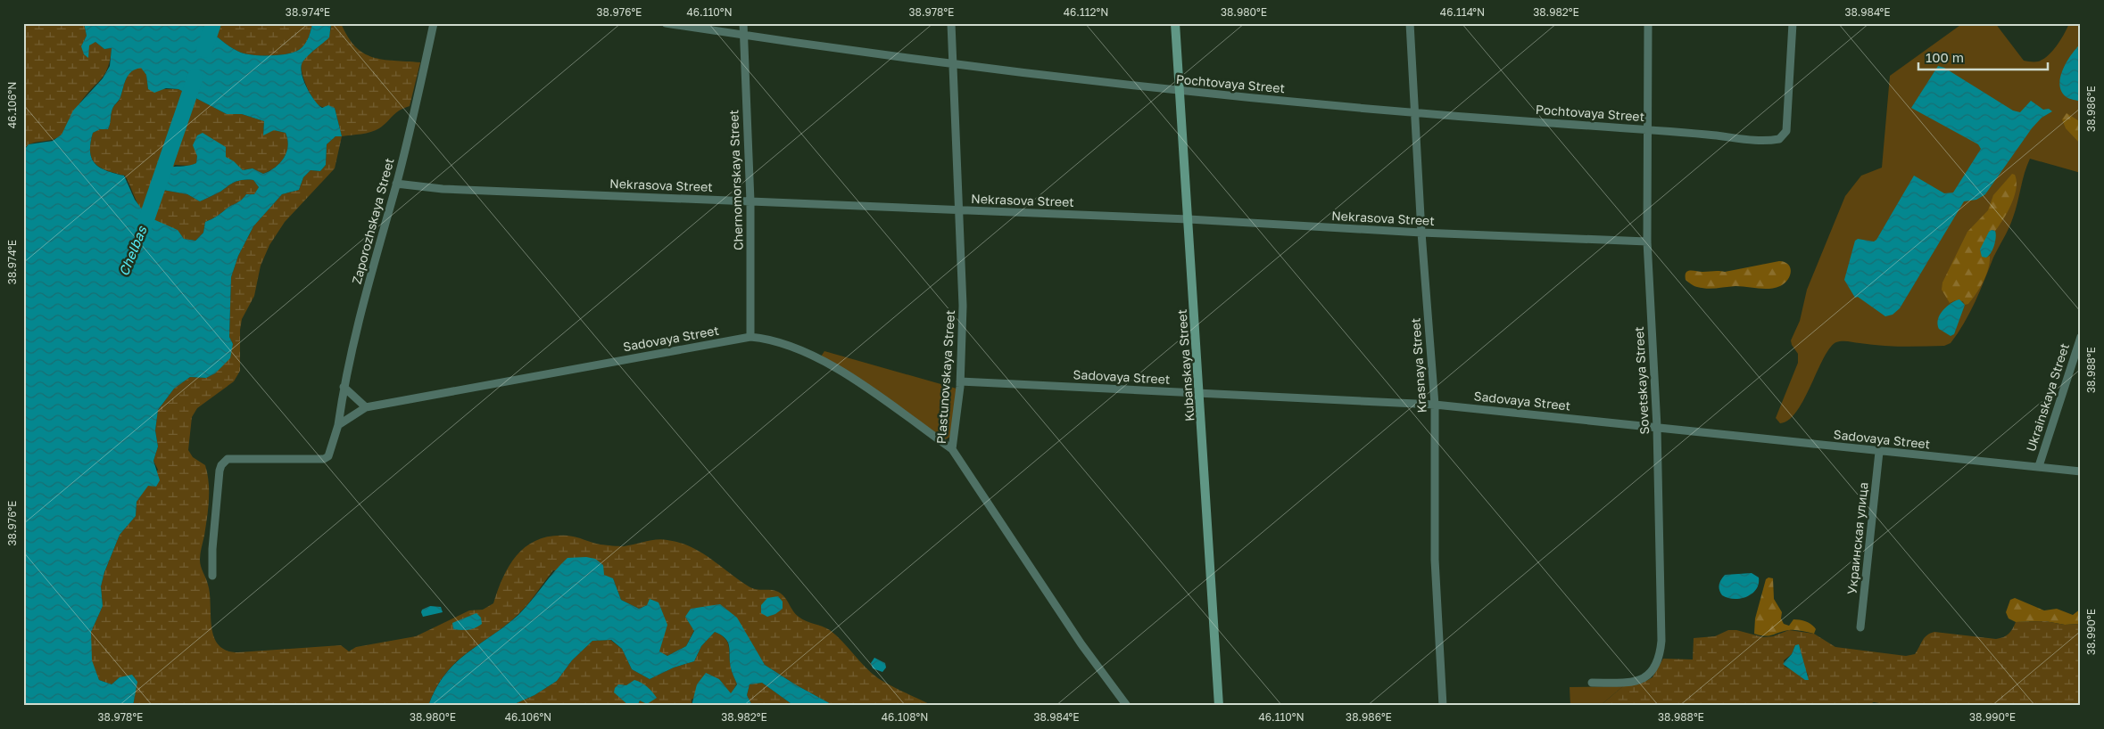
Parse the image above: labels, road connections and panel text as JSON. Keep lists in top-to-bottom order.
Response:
{
  "streets": {
    "street": [
      "Pochtovaya Street",
      "Chernomorskaya Street",
      "Nekrasova Street",
      "Zaporozhskaya Street",
      "Sadovaya Street",
      "Kubanskaya Street",
      "Krasnaya Street",
      "Plastunovskaya Street",
      "Sovetskaya Street",
      "Ukrainskaya Street",
      "Украинская улица"
    ]
  },
  "crossings": [
    ["Pochtovaya Street", "Chernomorskaya Street"],
    ["Pochtovaya Street", "Kubanskaya Street"],
    ["Pochtovaya Street", "Krasnaya Street"],
    ["Pochtovaya Street", "Plastunovskaya Street"],
    ["Pochtovaya Street", "Sovetskaya Street"],
    ["Chernomorskaya Street", "Nekrasova Street"],
    ["Chernomorskaya Street", "Sadovaya Street"],
    ["Nekrasova Street", "Zaporozhskaya Street"],
    ["Nekrasova Street", "Kubanskaya Street"],
    ["Nekrasova Street", "Krasnaya Street"],
    ["Nekrasova Street", "Plastunovskaya Street"],
    ["Nekrasova Street", "Sovetskaya Street"],
    ["Zaporozhskaya Street", "Sadovaya Street"],
    ["Sadovaya Street", "Kubanskaya Street"],
    ["Sadovaya Street", "Krasnaya Street"],
    ["Sadovaya Street", "Plastunovskaya Street"],
    ["Sadovaya Street", "Sovetskaya Street"],
    ["Sadovaya Street", "Ukrainskaya Street"],
    ["Sadovaya Street", "Украинская улица"]
  ],
  "water": ["Chelbas"],
  "scale_bar": "100 m",
  "coordinates": [
    "38.974°E",
    "38.976°E",
    "46.110°N",
    "38.978°E",
    "46.112°N",
    "38.980°E",
    "46.114°N",
    "38.982°E",
    "38.984°E",
    "46.106°N",
    "38.986°E",
    "38.988°E",
    "38.990°E",
    "46.108°N"
  ]
}
